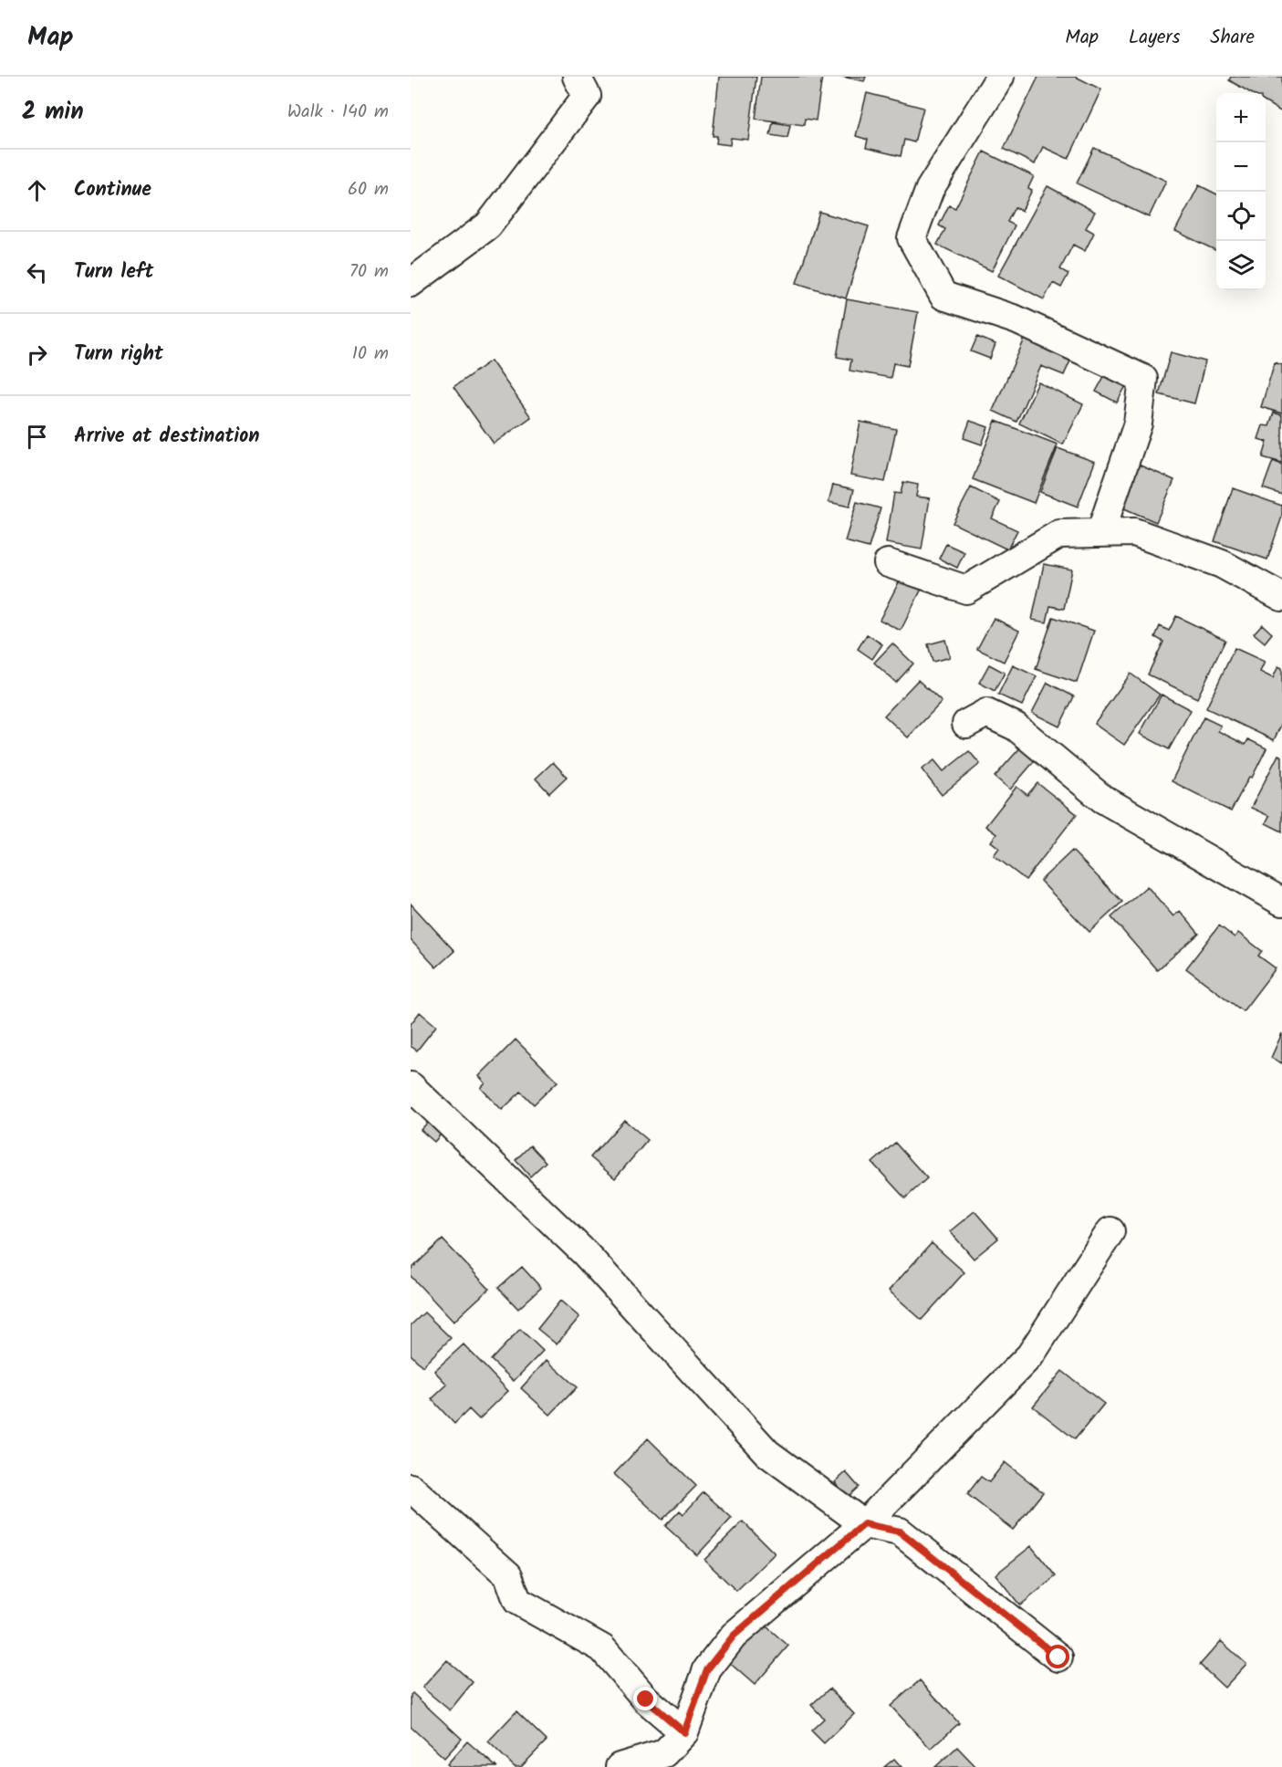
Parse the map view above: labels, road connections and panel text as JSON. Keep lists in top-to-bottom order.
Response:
{
  "page": {
    "header": "Map",
    "nav": ["Map", "Layers", "Share"],
    "heading": ["2 min", "Walk · 140 m"],
    "map_buttons": ["+", "−"],
    "list": [
      ["Continue", "60 m"],
      ["Turn left", "70 m"],
      ["Turn right", "10 m"],
      "Arrive at destination"
    ]
  }
}
